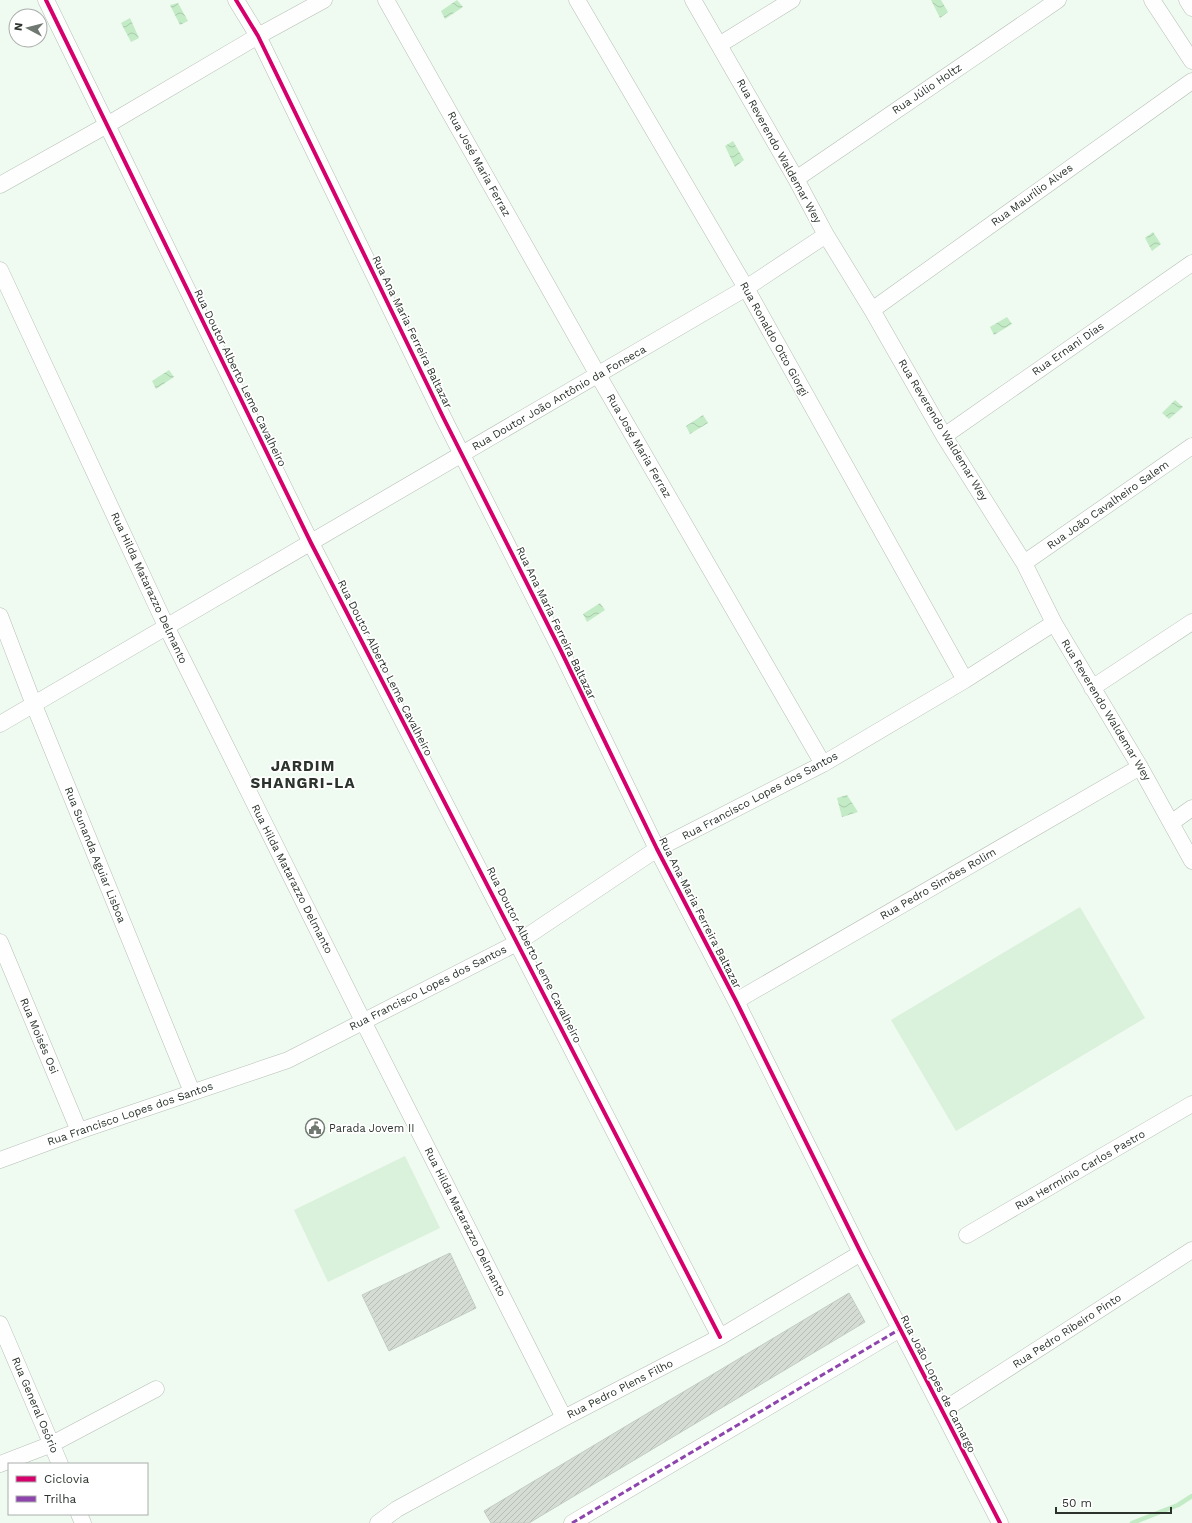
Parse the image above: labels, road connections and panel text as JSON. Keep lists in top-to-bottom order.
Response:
{
  "streets": {
    "street": [
      "Rua Júlio Holtz",
      "Rua Reverendo Waldemar Wey",
      "Rua José Maria Ferraz",
      "Rua Maurílio Alves",
      "Rua Ana Maria Ferreira Baltazar",
      "Rua Ronaldo Otto Giorgi",
      "Rua Ernani Dias",
      "Rua Doutor Alberto Leme Cavalheiro",
      "Rua Doutor João Antônio da Fonseca",
      "Rua João Cavalheiro Salem",
      "Rua Hilda Matarazzo Delmanto",
      "Rua Francisco Lopes dos Santos",
      "Rua Sunanda Aguiar Lisboa",
      "Rua Pedro Simões Rolim",
      "Rua Moisés Osi",
      "Rua Hermínio Carlos Pastro",
      "Rua Pedro Ribeiro Pinto",
      "Rua João Lopes de Camargo",
      "Rua Pedro Plens Filho",
      "Rua General Osório"
    ]
  },
  "crossings": [
    ["Rua Júlio Holtz", "Rua Reverendo Waldemar Wey"],
    ["Rua Reverendo Waldemar Wey", "Rua Maurílio Alves"],
    ["Rua Reverendo Waldemar Wey", "Rua Ernani Dias"],
    ["Rua Reverendo Waldemar Wey", "Rua Doutor João Antônio da Fonseca"],
    ["Rua Reverendo Waldemar Wey", "Rua João Cavalheiro Salem"],
    ["Rua Reverendo Waldemar Wey", "Rua Francisco Lopes dos Santos"],
    ["Rua Reverendo Waldemar Wey", "Rua Pedro Simões Rolim"],
    ["Rua José Maria Ferraz", "Rua Doutor João Antônio da Fonseca"],
    ["Rua José Maria Ferraz", "Rua Francisco Lopes dos Santos"],
    ["Rua Ana Maria Ferreira Baltazar", "Rua Doutor João Antônio da Fonseca"],
    ["Rua Ana Maria Ferreira Baltazar", "Rua Francisco Lopes dos Santos"],
    ["Rua Ana Maria Ferreira Baltazar", "Rua Pedro Simões Rolim"],
    ["Rua Ana Maria Ferreira Baltazar", "Rua João Lopes de Camargo"],
    ["Rua Ana Maria Ferreira Baltazar", "Rua Pedro Plens Filho"],
    ["Rua Ronaldo Otto Giorgi", "Rua Doutor João Antônio da Fonseca"],
    ["Rua Ronaldo Otto Giorgi", "Rua Francisco Lopes dos Santos"],
    ["Rua Doutor Alberto Leme Cavalheiro", "Rua Doutor João Antônio da Fonseca"],
    ["Rua Doutor Alberto Leme Cavalheiro", "Rua Francisco Lopes dos Santos"],
    ["Rua Doutor Alberto Leme Cavalheiro", "Rua Pedro Plens Filho"],
    ["Rua Doutor João Antônio da Fonseca", "Rua Hilda Matarazzo Delmanto"],
    ["Rua Doutor João Antônio da Fonseca", "Rua Sunanda Aguiar Lisboa"],
    ["Rua Hilda Matarazzo Delmanto", "Rua Francisco Lopes dos Santos"],
    ["Rua Hilda Matarazzo Delmanto", "Rua Pedro Plens Filho"],
    ["Rua Francisco Lopes dos Santos", "Rua Sunanda Aguiar Lisboa"],
    ["Rua Francisco Lopes dos Santos", "Rua Moisés Osi"],
    ["Rua Pedro Ribeiro Pinto", "Rua João Lopes de Camargo"],
    ["Rua João Lopes de Camargo", "Rua Pedro Plens Filho"]
  ],
  "districts": ["JARDIM SHANGRI-LA"],
  "places": {
    "public building": ["Parada Jovem II"]
  },
  "legend": ["Ciclovia", "Trilha"],
  "scale_bar": "50 m",
  "north": "left"
}
